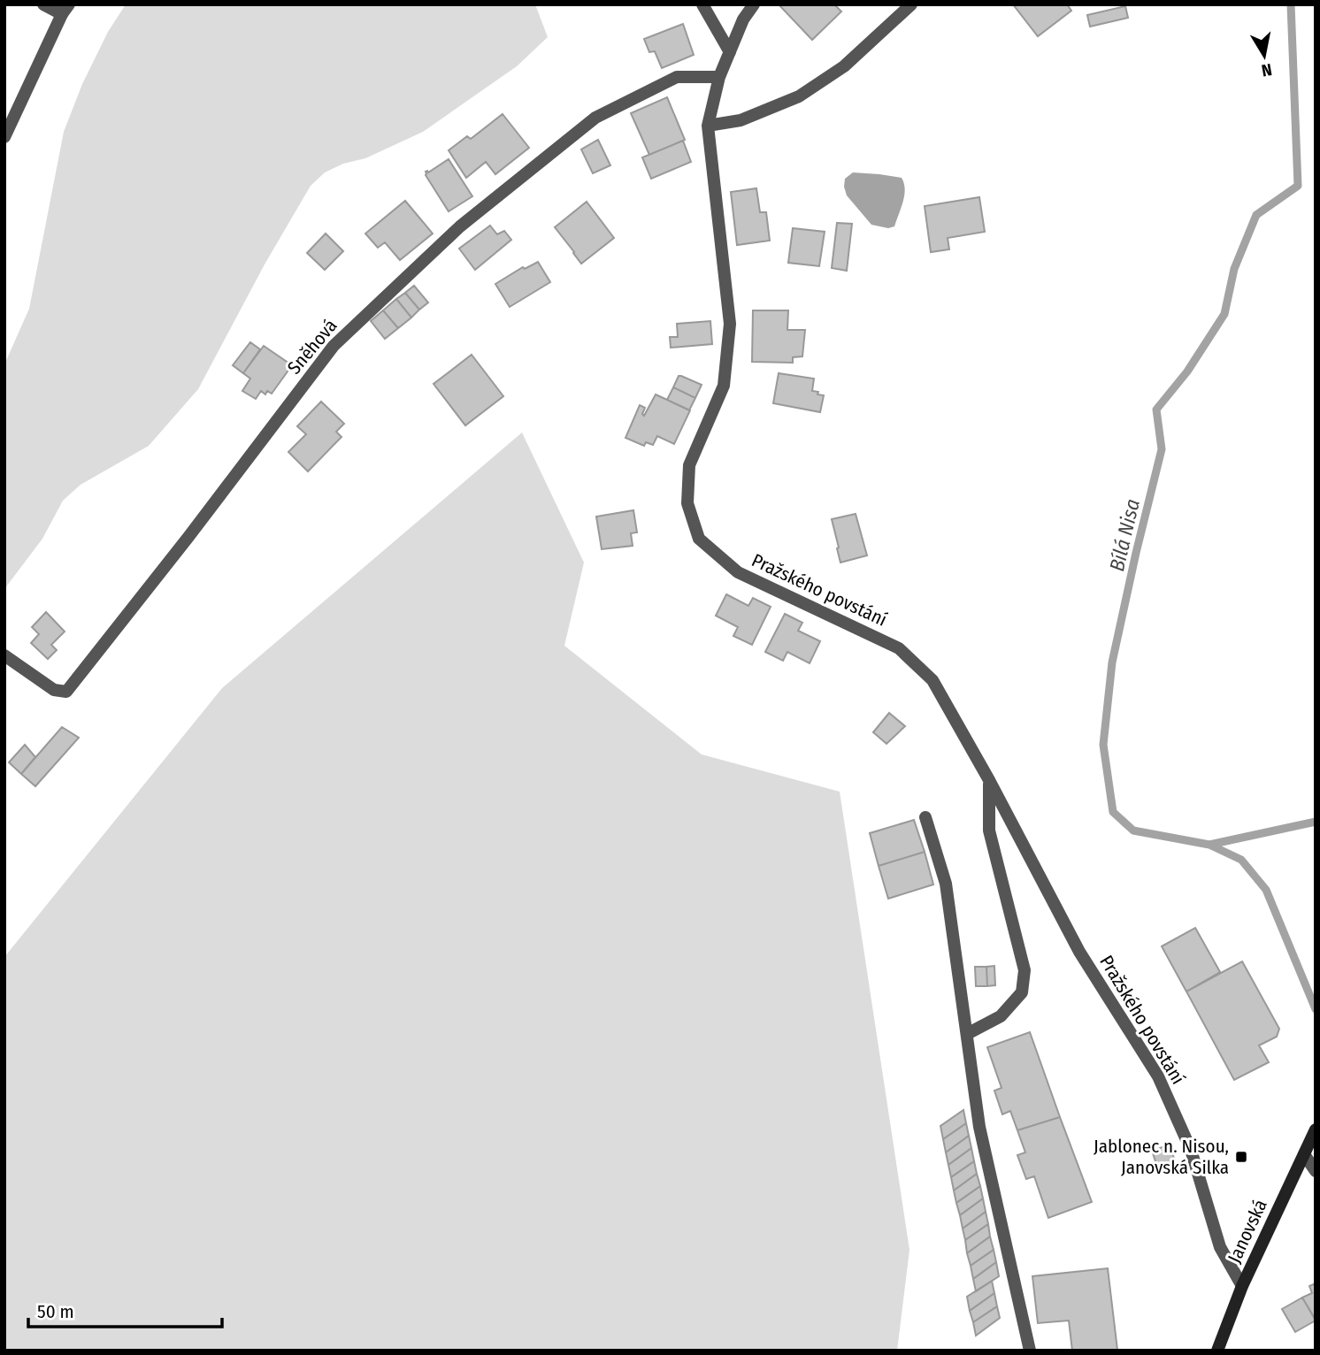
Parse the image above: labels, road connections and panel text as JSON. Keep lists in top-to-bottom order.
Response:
{
  "streets": {
    "street": ["Sněhová", "Pražského povstání", "Janovská"]
  },
  "crossings": [
    ["Sněhová", "Pražského povstání"],
    ["Pražského povstání", "Janovská"]
  ],
  "water": ["Bílá Nisa"],
  "places": {
    "transit": ["Jablonec n. Nisou, Janovská Silka"]
  },
  "scale_bar": "50 m",
  "north": "bottom"
}
